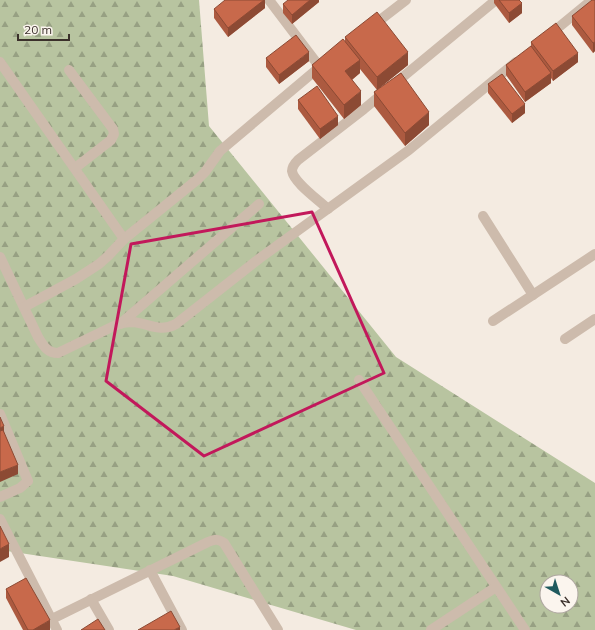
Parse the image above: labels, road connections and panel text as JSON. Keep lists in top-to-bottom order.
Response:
{
  "scale_bar": "20 m",
  "north": "bottom right"
}
